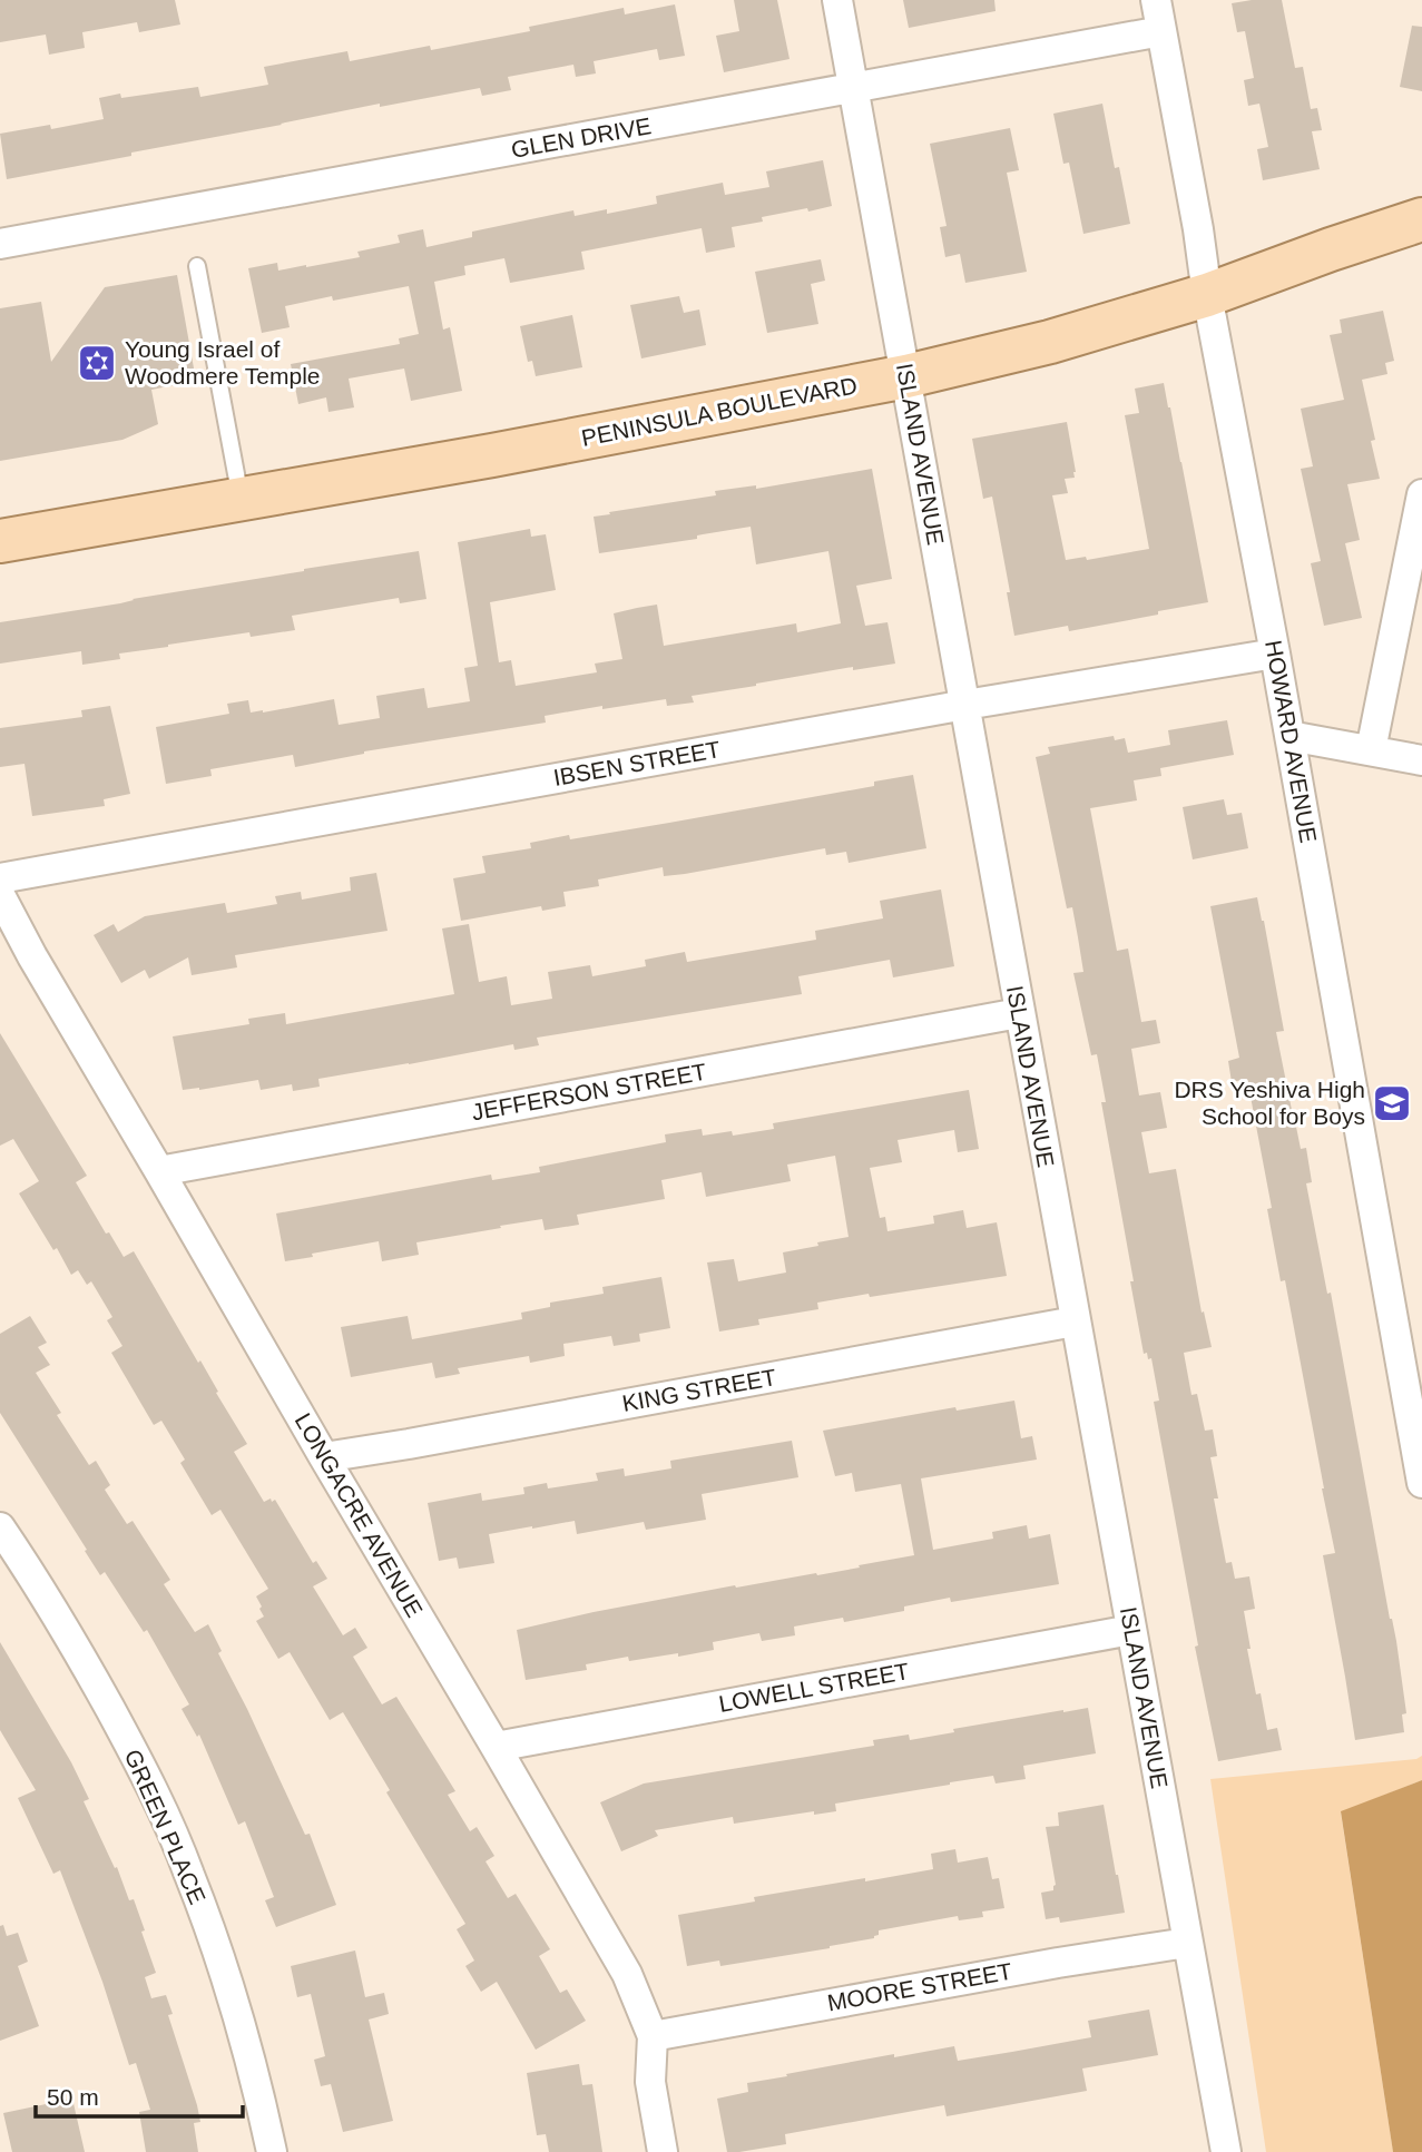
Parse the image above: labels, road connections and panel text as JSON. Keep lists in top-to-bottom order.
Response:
{
  "streets": {
    "main road": ["PENINSULA BOULEVARD"],
    "street": [
      "GLEN DRIVE",
      "ISLAND AVENUE",
      "HOWARD AVENUE",
      "IBSEN STREET",
      "JEFFERSON STREET",
      "KING STREET",
      "LONGACRE AVENUE",
      "LOWELL STREET",
      "GREEN PLACE",
      "MOORE STREET"
    ]
  },
  "crossings": [
    ["GLEN DRIVE", "ISLAND AVENUE"],
    ["GLEN DRIVE", "HOWARD AVENUE"],
    ["PENINSULA BOULEVARD", "ISLAND AVENUE"],
    ["PENINSULA BOULEVARD", "HOWARD AVENUE"],
    ["ISLAND AVENUE", "IBSEN STREET"],
    ["ISLAND AVENUE", "JEFFERSON STREET"],
    ["ISLAND AVENUE", "KING STREET"],
    ["ISLAND AVENUE", "LOWELL STREET"],
    ["ISLAND AVENUE", "MOORE STREET"],
    ["HOWARD AVENUE", "IBSEN STREET"],
    ["JEFFERSON STREET", "LONGACRE AVENUE"],
    ["KING STREET", "LONGACRE AVENUE"],
    ["LONGACRE AVENUE", "LOWELL STREET"],
    ["LONGACRE AVENUE", "MOORE STREET"]
  ],
  "places": {
    "synagogue": ["Young Israel of Woodmere Temple"],
    "school or university": ["DRS Yeshiva High School for Boys"]
  },
  "scale_bar": "50 m"
}
